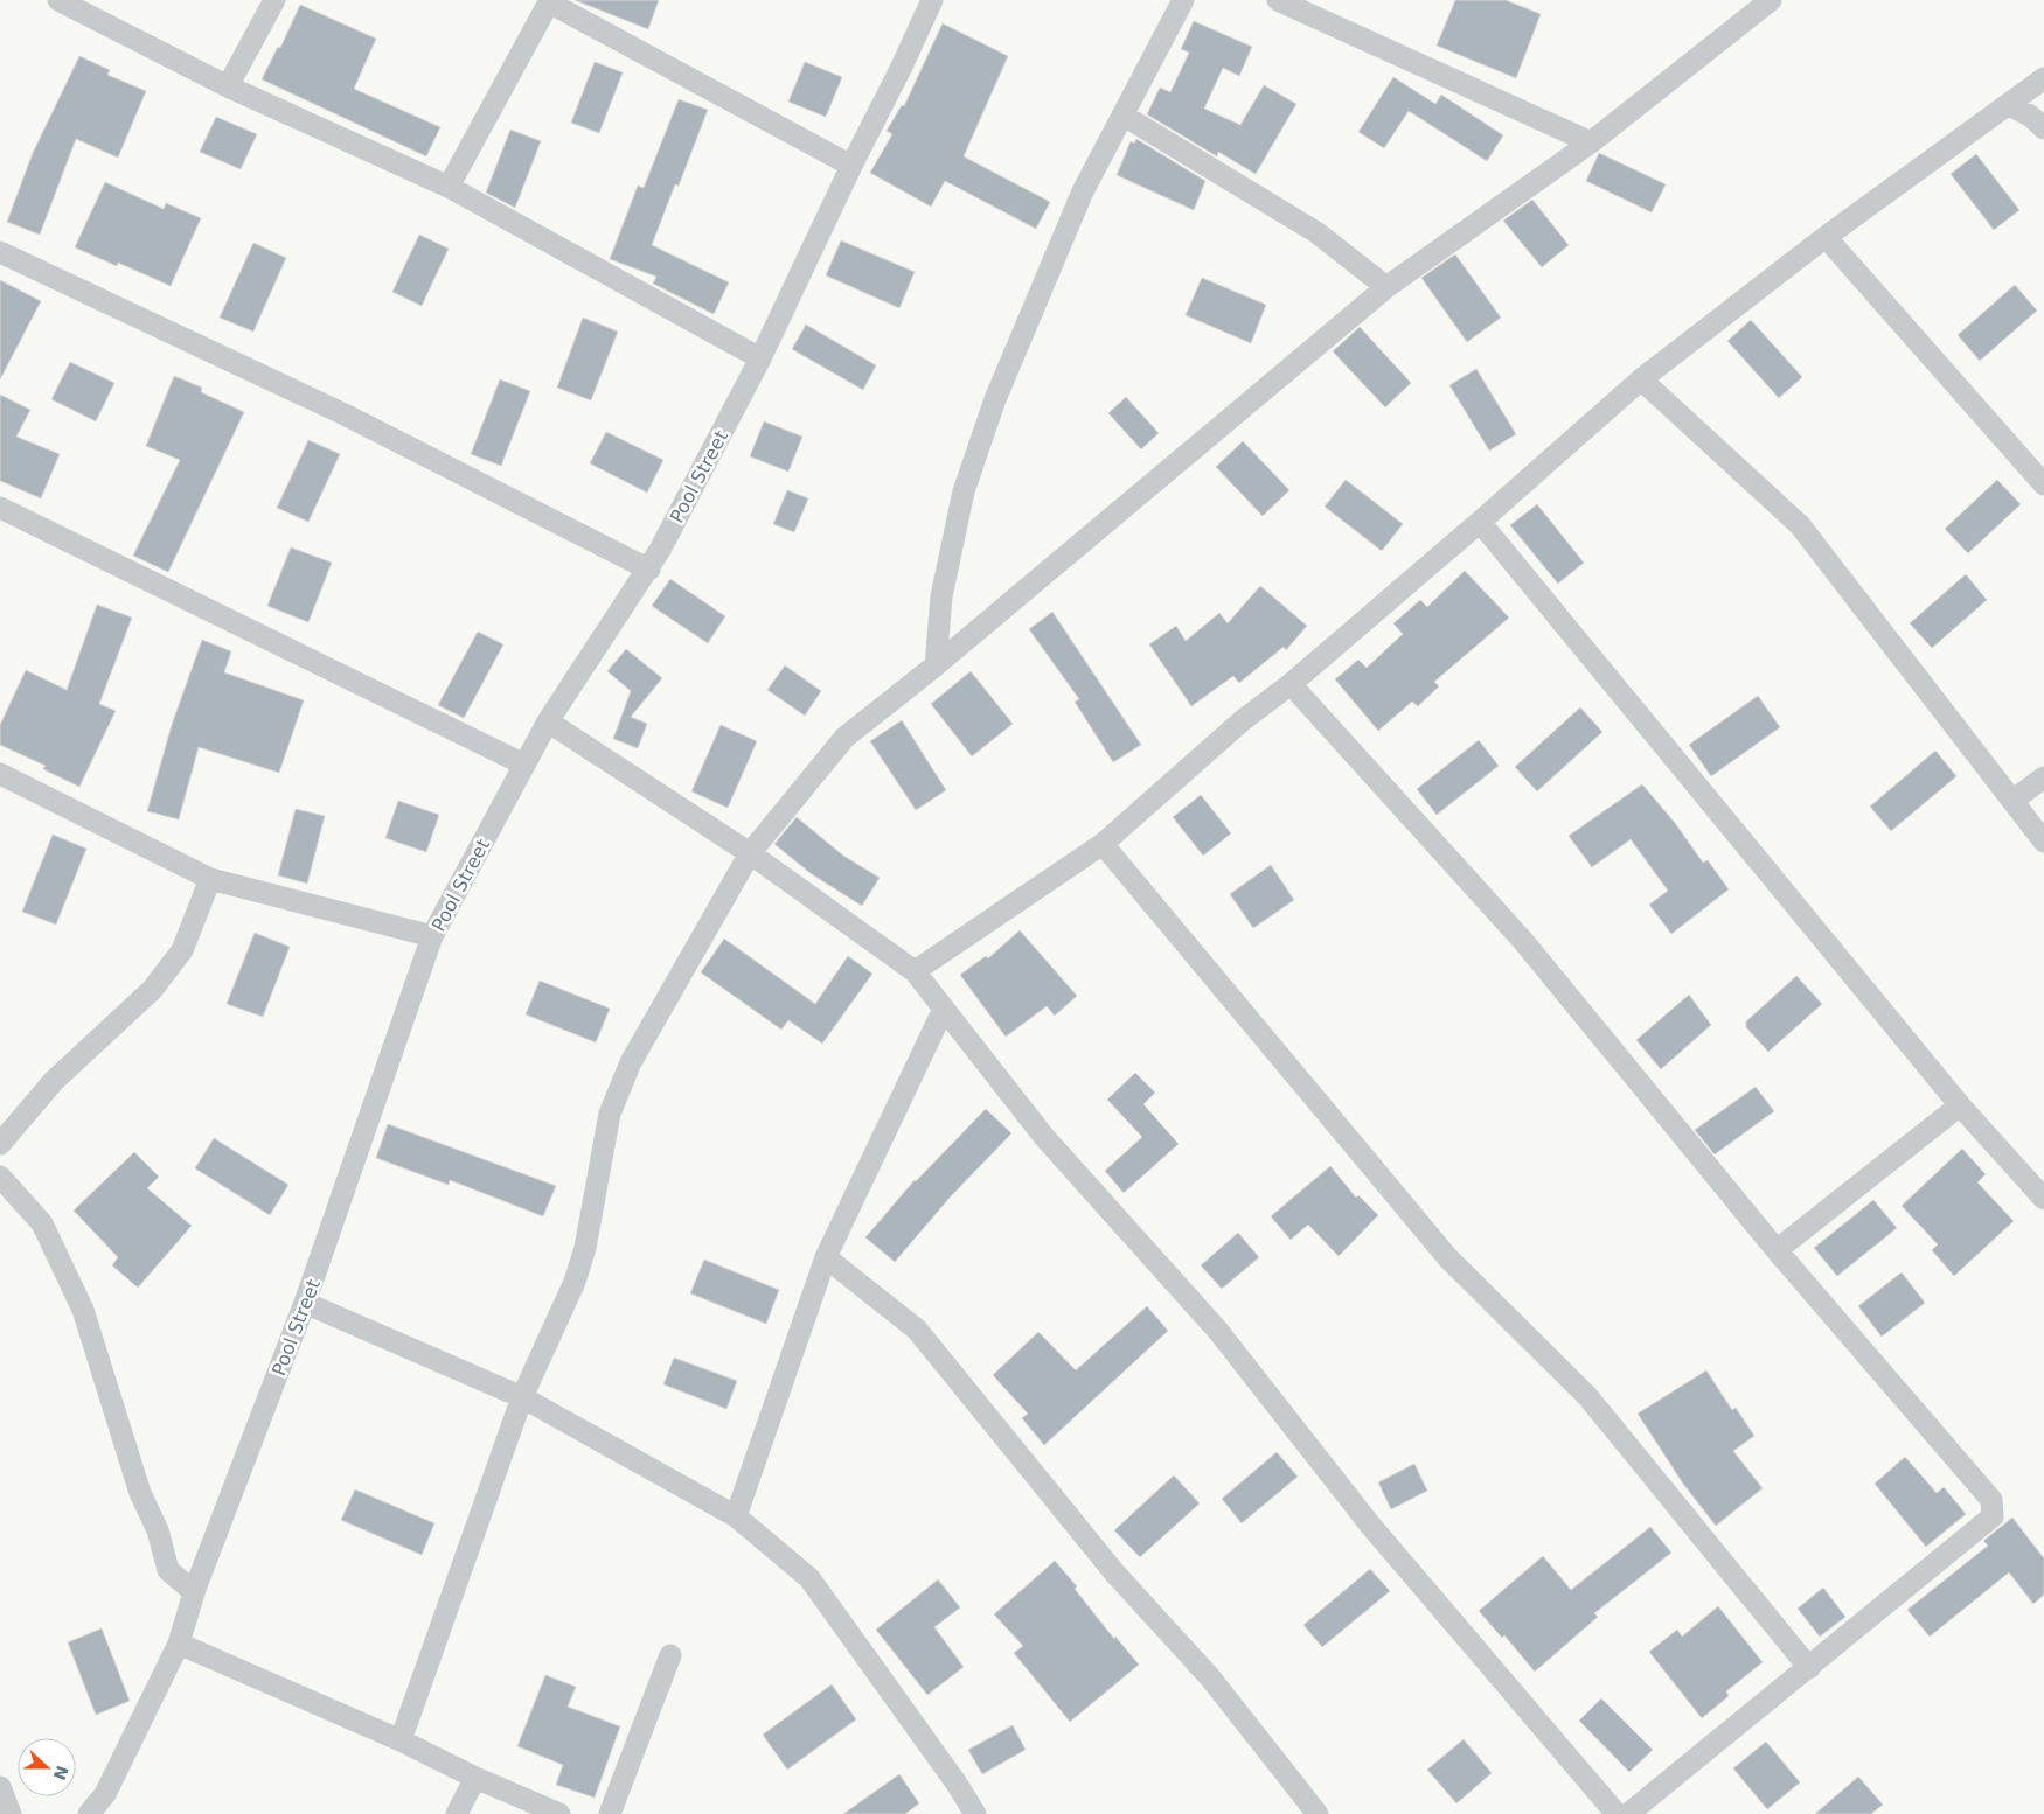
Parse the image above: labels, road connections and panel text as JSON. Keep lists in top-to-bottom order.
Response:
{
  "streets": {
    "street": ["Pool Street"]
  },
  "north": "right"
}
